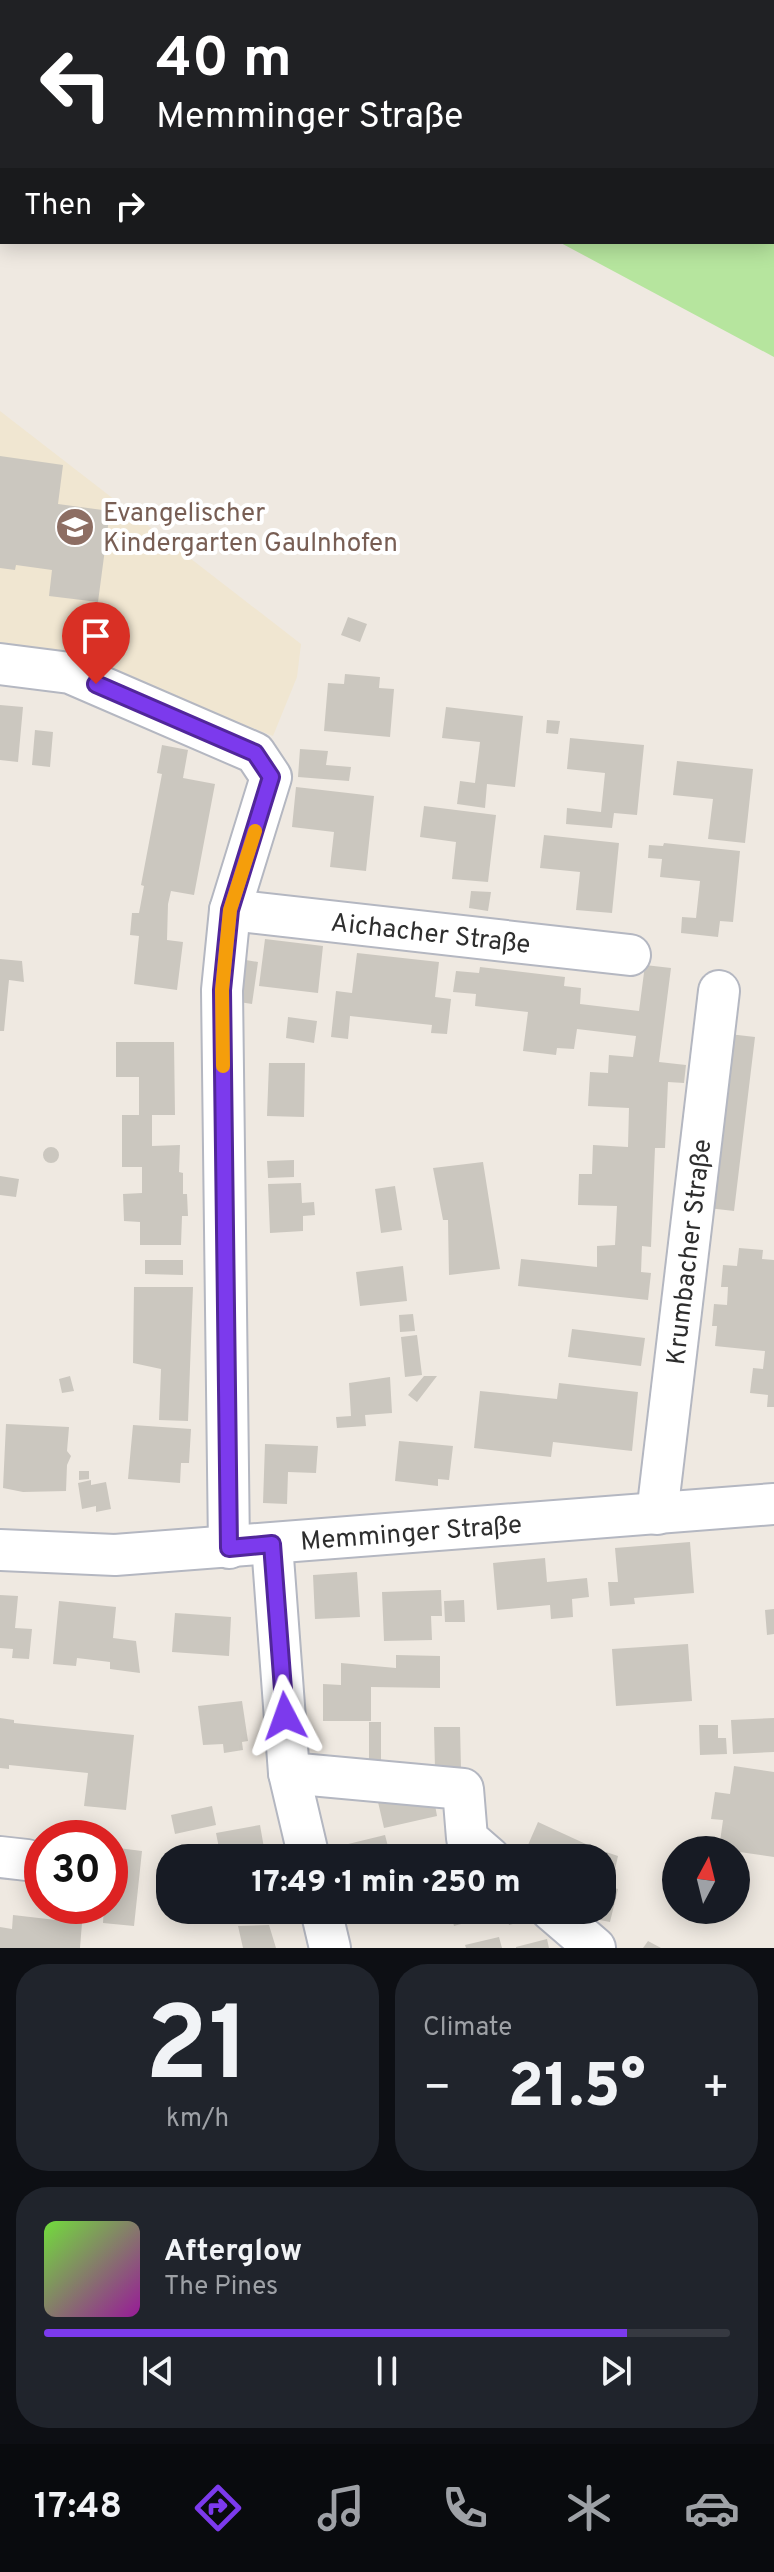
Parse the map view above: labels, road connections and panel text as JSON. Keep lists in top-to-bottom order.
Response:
{
  "streets": {
    "street": ["Aichacher Straße", "Krumbacher Straße", "Memminger Straße"]
  },
  "crossings": [
    ["Krumbacher Straße", "Memminger Straße"]
  ],
  "places": {
    "school or university": ["Evangelischer Kindergarten Gaulnhofen"]
  },
  "north": "top",
  "page": {
    "turn": ["40 m", "Memminger Straße"],
    "then": "Then",
    "limit": "30",
    "trip": "17:49 · 1 min · 250 m",
    "tile": [
      ["21", "km/h"],
      "Climate"
    ],
    "heat": ["−", "21.5°", "+"],
    "song": ["Afterglow", "The Pines"],
    "tabs": "17:48"
  }
}
